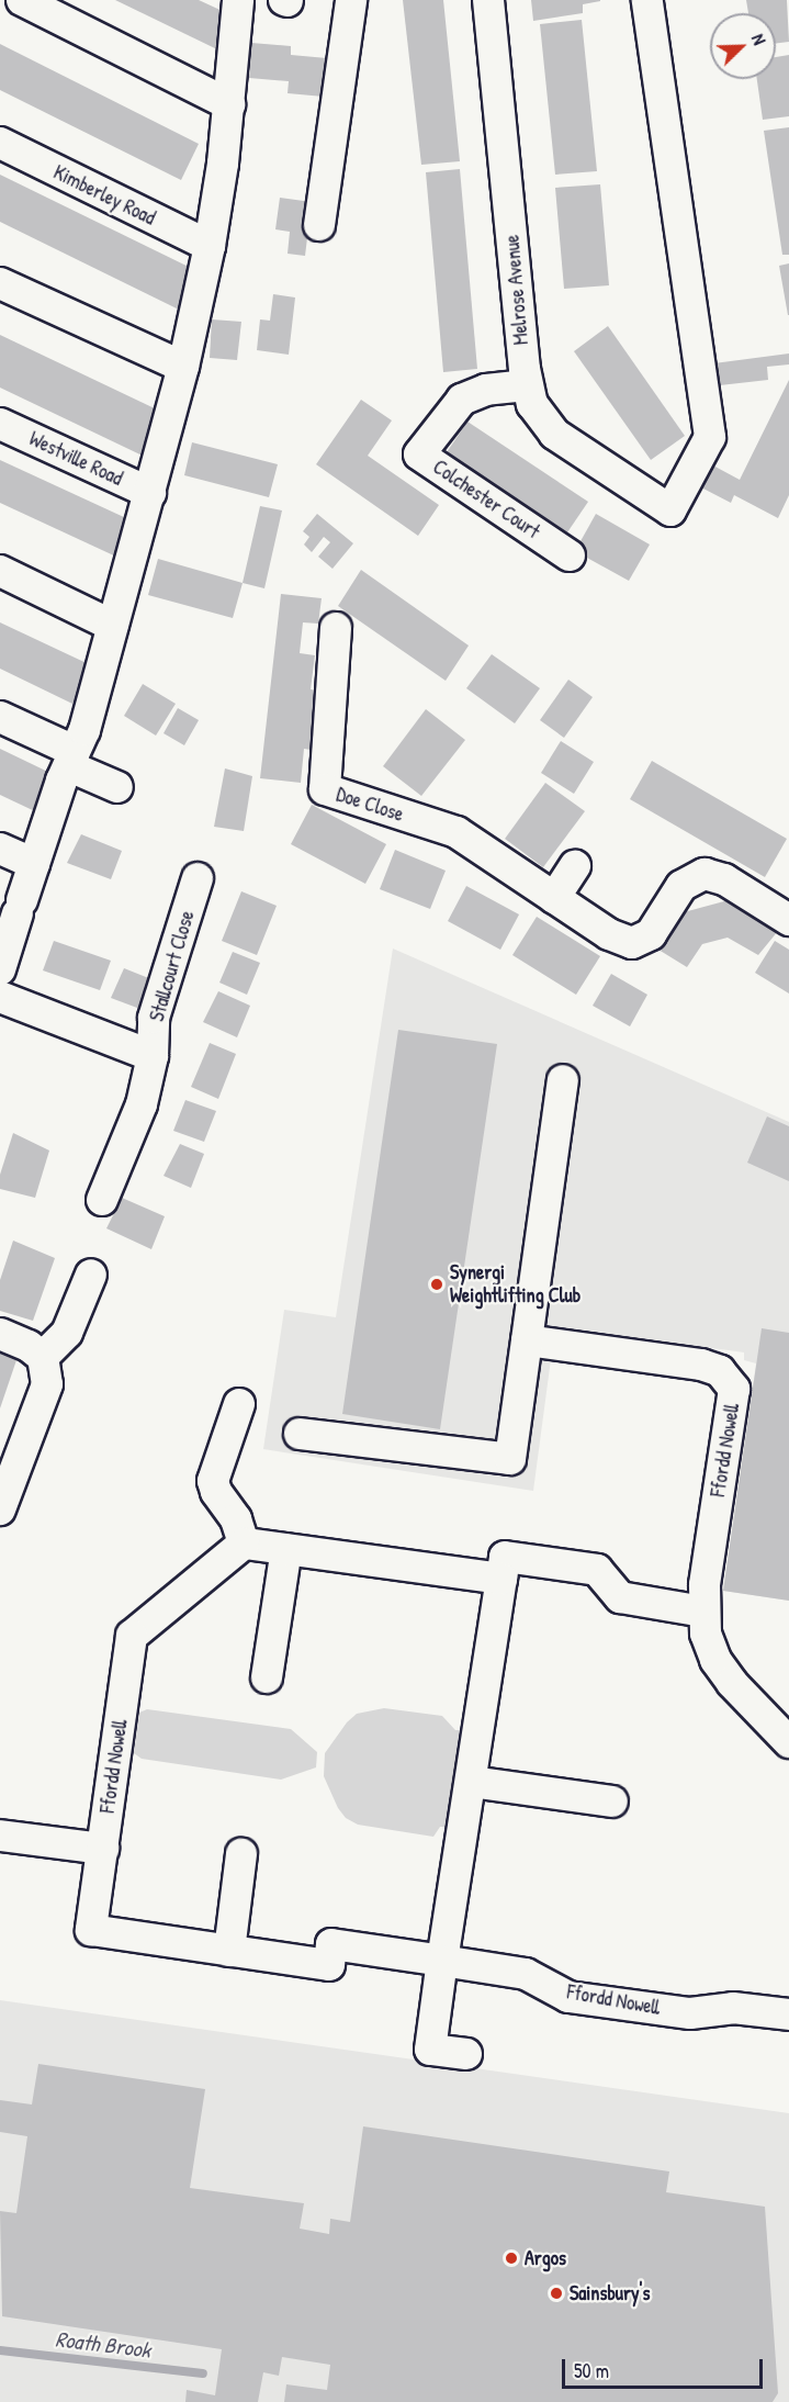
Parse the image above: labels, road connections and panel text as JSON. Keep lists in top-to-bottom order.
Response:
{
  "streets": {
    "street": [
      "Kimberley Road",
      "Melrose Avenue",
      "Westville Road",
      "Colchester Court",
      "Doe Close",
      "Stallcourt Close",
      "Ffordd Nowell"
    ]
  },
  "crossings": [
    ["Melrose Avenue", "Colchester Court"]
  ],
  "water": ["Roath Brook"],
  "places": ["Synergi Weightlifting Club", "Argos", "Sainsbury's"],
  "scale_bar": "50 m",
  "north": "top right"
}
